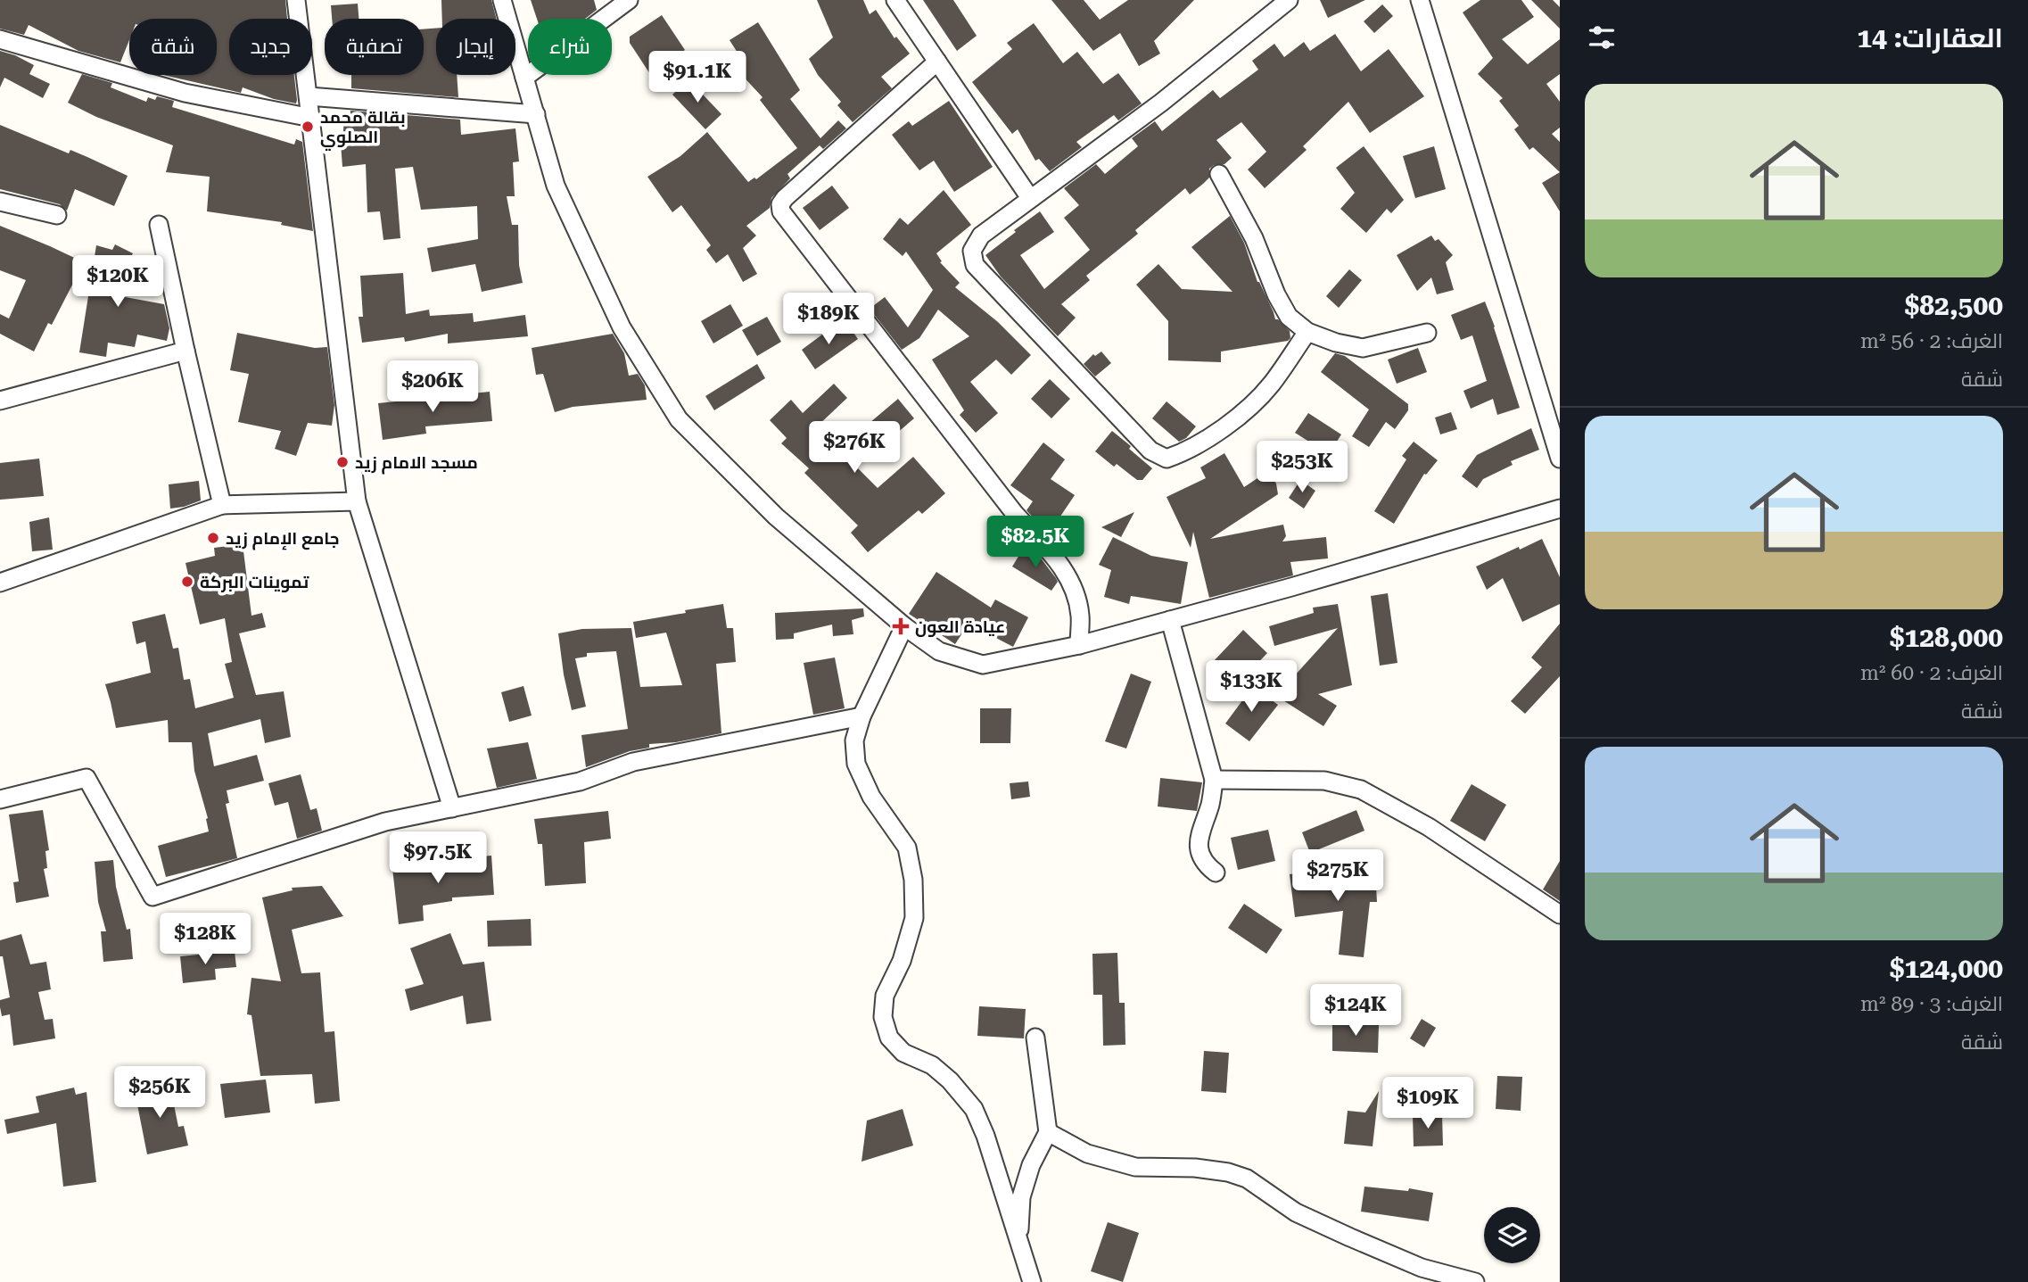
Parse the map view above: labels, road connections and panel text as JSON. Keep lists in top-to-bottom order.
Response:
{
  "places": {
    "other": [
      "بقالة محمد الصلوي",
      "مسجد الامام زيد",
      "جامع الإمام زيد",
      "تموينات البركة"
    ],
    "health": ["عيادة العون"]
  },
  "page": {
    "heading": "العقارات: 14",
    "chip": [
      "شراء",
      "إيجار",
      "تصفية",
      "جديد",
      "شقة"
    ],
    "price": [
      "$91.1K",
      "$120K",
      "$189K",
      "$206K",
      "$276K",
      "$253K",
      "$82.5K",
      "$133K",
      "$97.5K",
      "$275K",
      "$128K",
      "$124K",
      "$256K",
      "$109K"
    ],
    "list": [
      {
        "name": "$82,500",
        "note": "الغرف: 2 · 56 m² · شقة"
      },
      {
        "name": "$128,000",
        "note": "الغرف: 2 · 60 m² · شقة"
      },
      {
        "name": "$124,000",
        "note": "الغرف: 3 · 89 m² · شقة"
      }
    ]
  }
}
